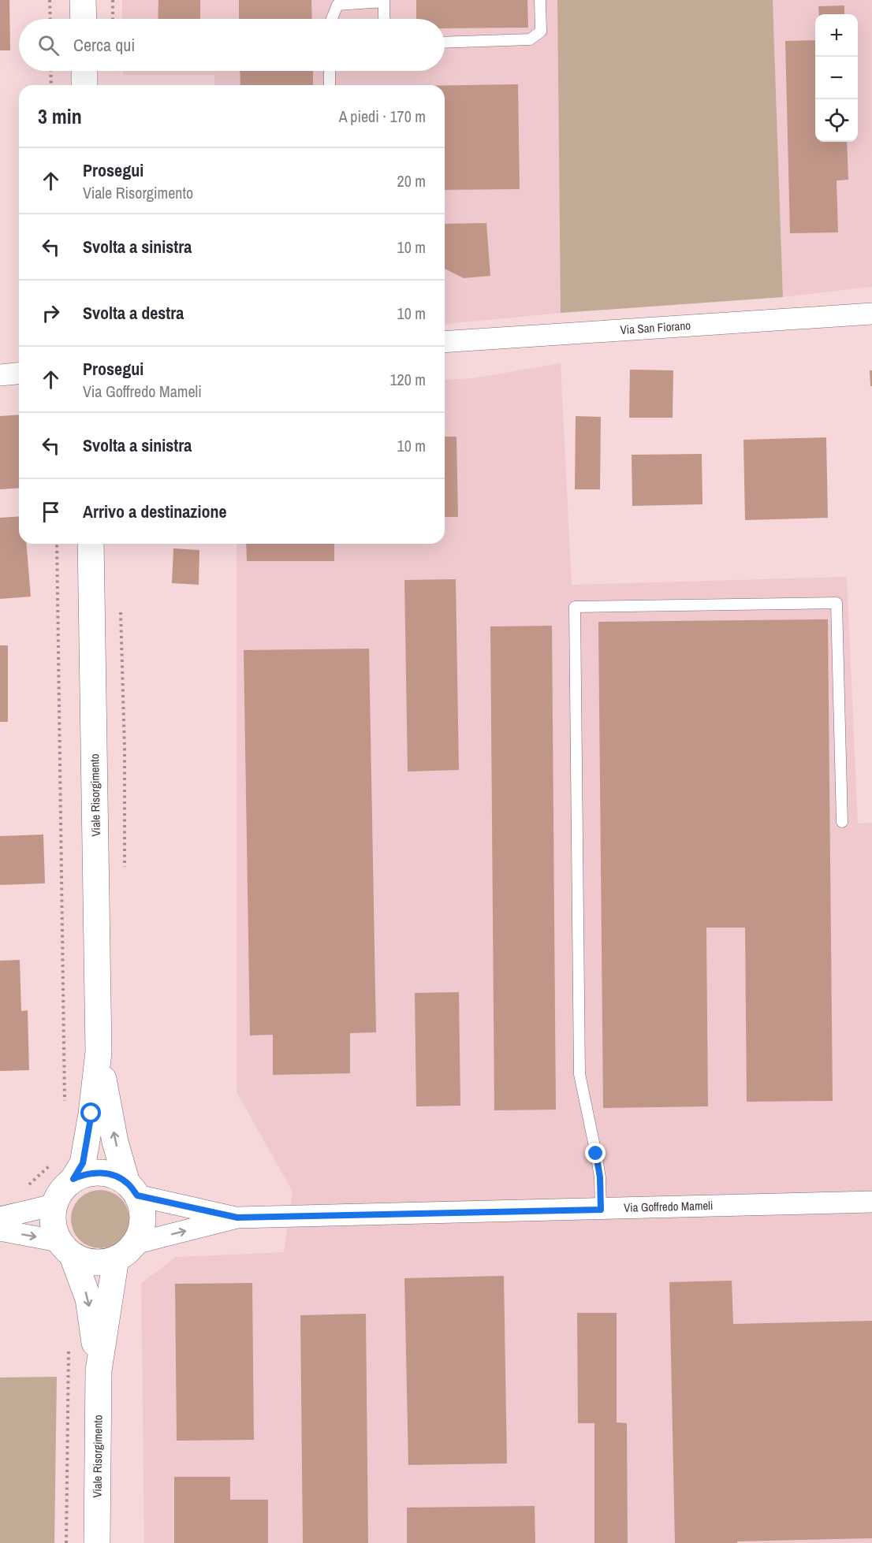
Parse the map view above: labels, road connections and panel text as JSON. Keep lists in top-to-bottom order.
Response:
{
  "streets": {
    "street": ["Via San Fiorano", "Viale Risorgimento", "Via Goffredo Mameli"]
  },
  "crossings": [
    ["Viale Risorgimento", "Via Goffredo Mameli"]
  ],
  "page": {
    "map_buttons": ["+", "−"],
    "search": "Cerca qui",
    "heading": ["3 min", "A piedi · 170 m"],
    "list": [
      ["Prosegui", "Viale Risorgimento", "20 m"],
      ["Svolta a sinistra", "10 m"],
      ["Svolta a destra", "10 m"],
      ["Prosegui", "Via Goffredo Mameli", "120 m"],
      ["Svolta a sinistra", "10 m"],
      "Arrivo a destinazione"
    ]
  }
}
